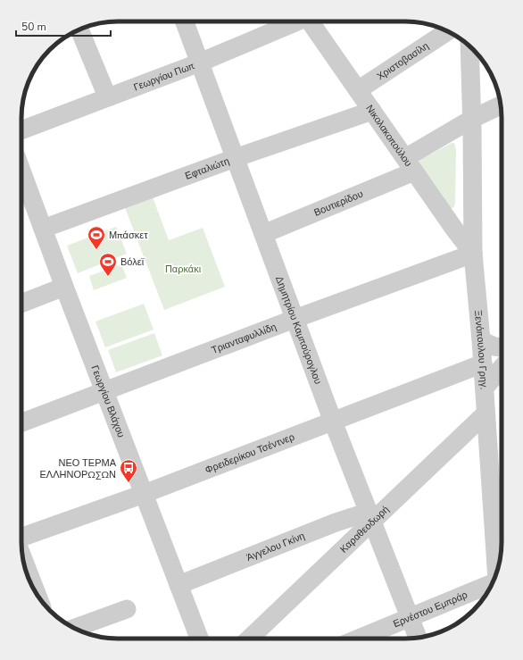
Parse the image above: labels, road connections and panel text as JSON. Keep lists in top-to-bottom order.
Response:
{
  "streets": {
    "street": [
      "Χριστοβασίλη",
      "Γεωργίου Πωπ",
      "Νικολακοπούλου",
      "Εφταλιώτη",
      "Βουτιερίδου",
      "Δημητρίου Καμπούρογλου",
      "Τριανταφυλλίδη",
      "Ξενόπουλου Γρηγ.",
      "Γεωργίου Βλάχου",
      "Φρειδερίκου Τσέντνερ",
      "Καραθεοδωρή",
      "Άγγελου Γκίνη",
      "Ερνέστου Εμπράρ"
    ]
  },
  "crossings": [
    ["Χριστοβασίλη", "Νικολακοπούλου"],
    ["Γεωργίου Πωπ", "Δημητρίου Καμπούρογλου"],
    ["Νικολακοπούλου", "Εφταλιώτη"],
    ["Νικολακοπούλου", "Βουτιερίδου"],
    ["Νικολακοπούλου", "Τριανταφυλλίδη"],
    ["Νικολακοπούλου", "Ξενόπουλου Γρηγ."],
    ["Εφταλιώτη", "Δημητρίου Καμπούρογλου"],
    ["Εφταλιώτη", "Γεωργίου Βλάχου"],
    ["Βουτιερίδου", "Δημητρίου Καμπούρογλου"],
    ["Βουτιερίδου", "Ξενόπουλου Γρηγ."],
    ["Δημητρίου Καμπούρογλου", "Τριανταφυλλίδη"],
    ["Δημητρίου Καμπούρογλου", "Φρειδερίκου Τσέντνερ"],
    ["Δημητρίου Καμπούρογλου", "Καραθεοδωρή"],
    ["Δημητρίου Καμπούρογλου", "Άγγελου Γκίνη"],
    ["Δημητρίου Καμπούρογλου", "Ερνέστου Εμπράρ"],
    ["Τριανταφυλλίδη", "Ξενόπουλου Γρηγ."],
    ["Τριανταφυλλίδη", "Γεωργίου Βλάχου"],
    ["Ξενόπουλου Γρηγ.", "Φρειδερίκου Τσέντνερ"],
    ["Ξενόπουλου Γρηγ.", "Καραθεοδωρή"],
    ["Γεωργίου Βλάχου", "Φρειδερίκου Τσέντνερ"],
    ["Γεωργίου Βλάχου", "Άγγελου Γκίνη"],
    ["Καραθεοδωρή", "Άγγελου Γκίνη"]
  ],
  "parks": ["Παρκάκι"],
  "places": {
    "sports": ["Μπάσκετ", "Βόλεϊ"],
    "bus stop": ["ΝΕΟ ΤΕΡΜΑ ΕΛΛΗΝΟΡΩΣΩΝ"]
  },
  "scale_bar": "50 m"
}
